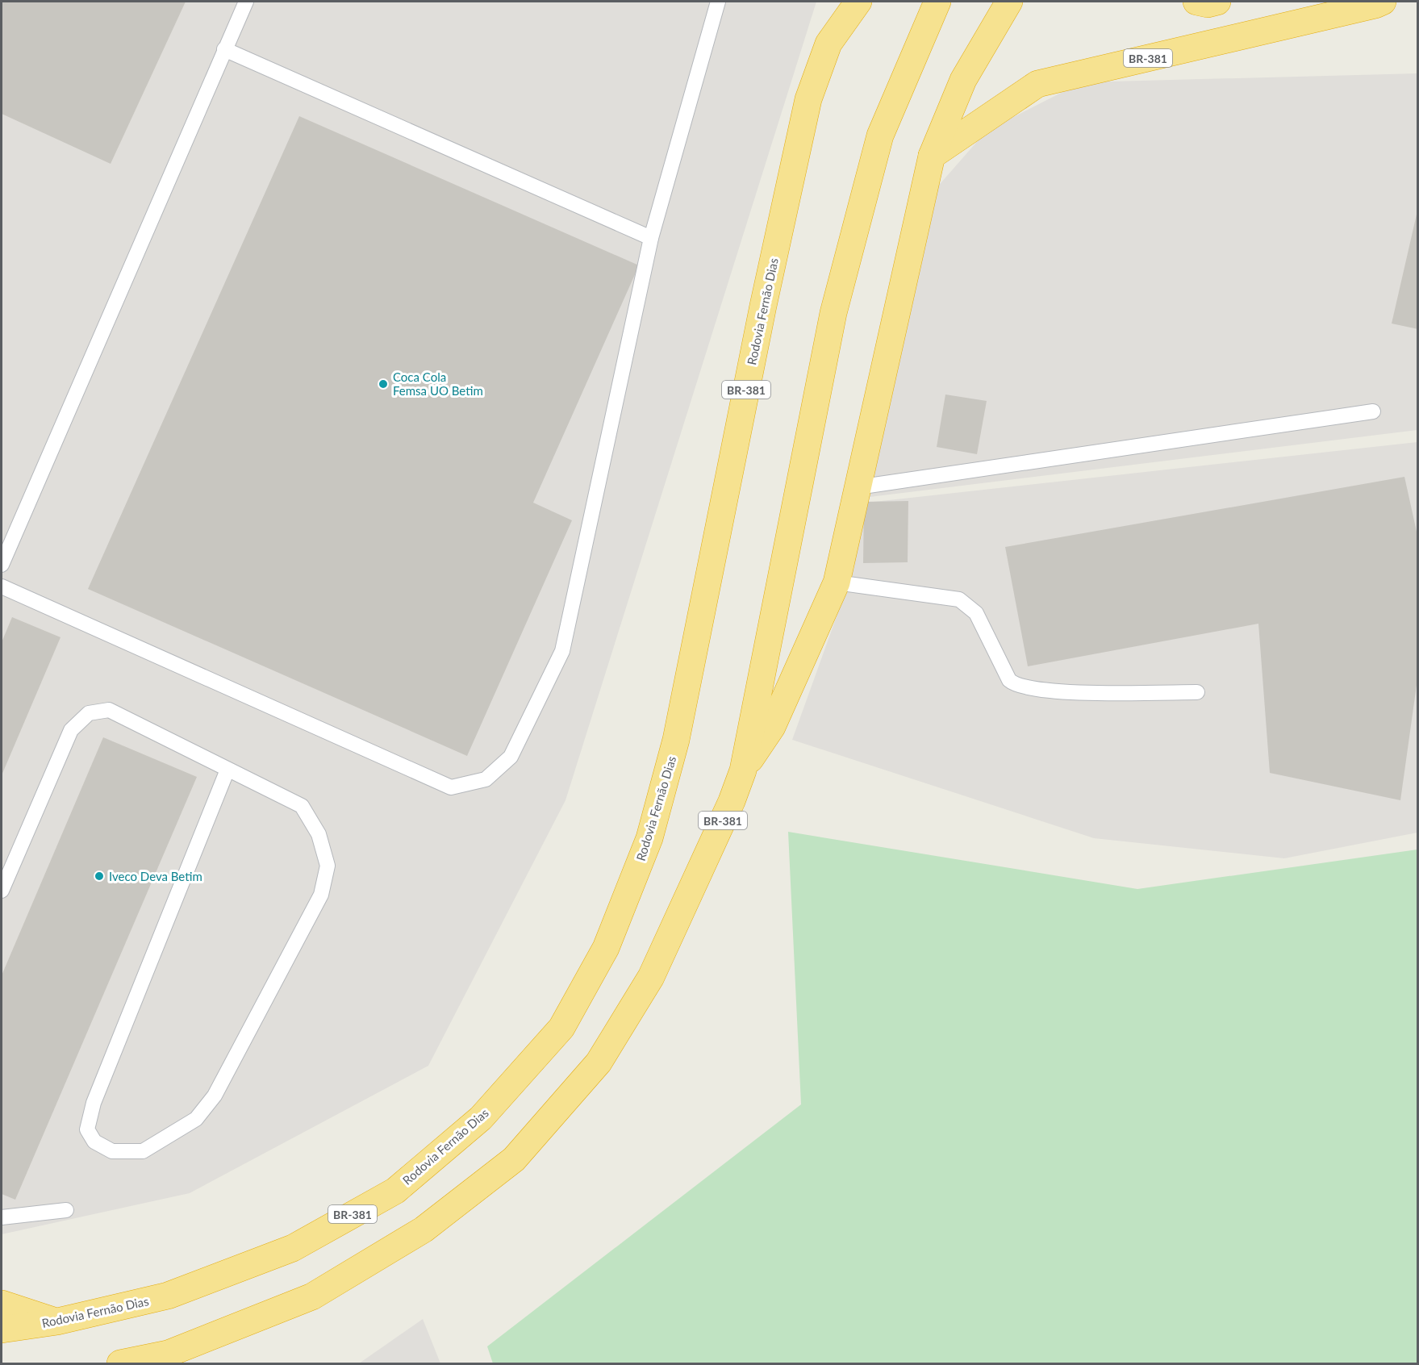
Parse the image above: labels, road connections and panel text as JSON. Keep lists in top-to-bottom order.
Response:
{
  "streets": {
    "highway": ["BR-381", "Rodovia Fernão Dias"]
  },
  "places": ["Coca Cola Femsa UO Betim", "Iveco Deva Betim"]
}
